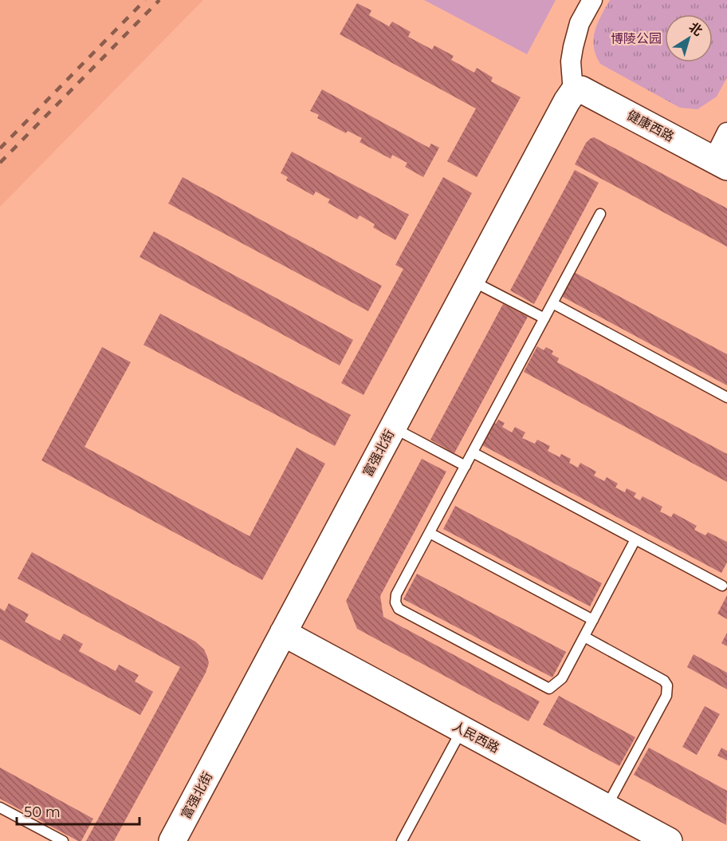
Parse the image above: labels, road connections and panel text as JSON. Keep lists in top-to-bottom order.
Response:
{
  "streets": {
    "street": ["健康西路", "富强北街", "人民西路"]
  },
  "crossings": [
    ["健康西路", "富强北街"],
    ["富强北街", "人民西路"]
  ],
  "parks": ["博陵公园"],
  "scale_bar": "50 m",
  "north": "top right"
}
